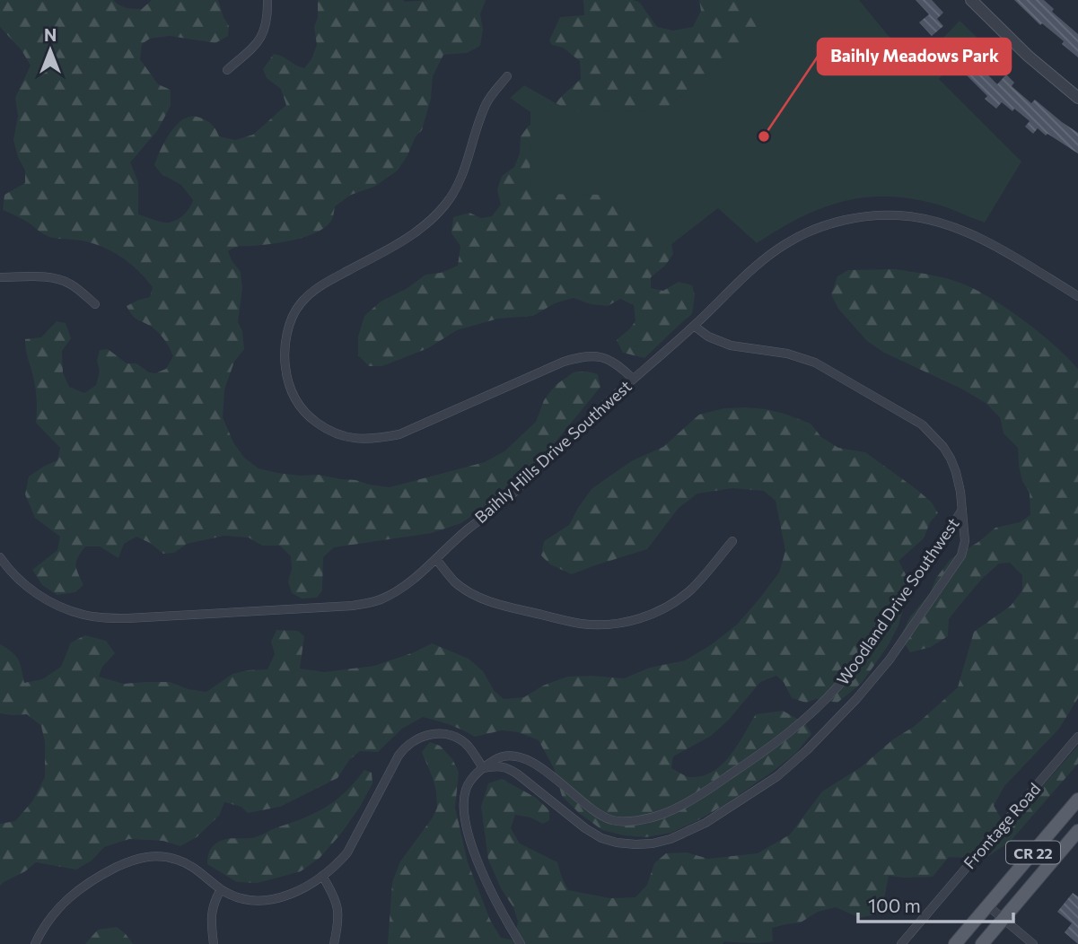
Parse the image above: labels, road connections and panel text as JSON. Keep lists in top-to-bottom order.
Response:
{
  "streets": {
    "main road": ["CR 22"],
    "street": ["Baihly Hills Drive Southwest", "Woodland Drive Southwest", "Frontage Road"]
  },
  "crossings": [
    ["Baihly Hills Drive Southwest", "Woodland Drive Southwest"]
  ],
  "places": ["Baihly Meadows Park"],
  "scale_bar": "100 m",
  "north": "top"
}
